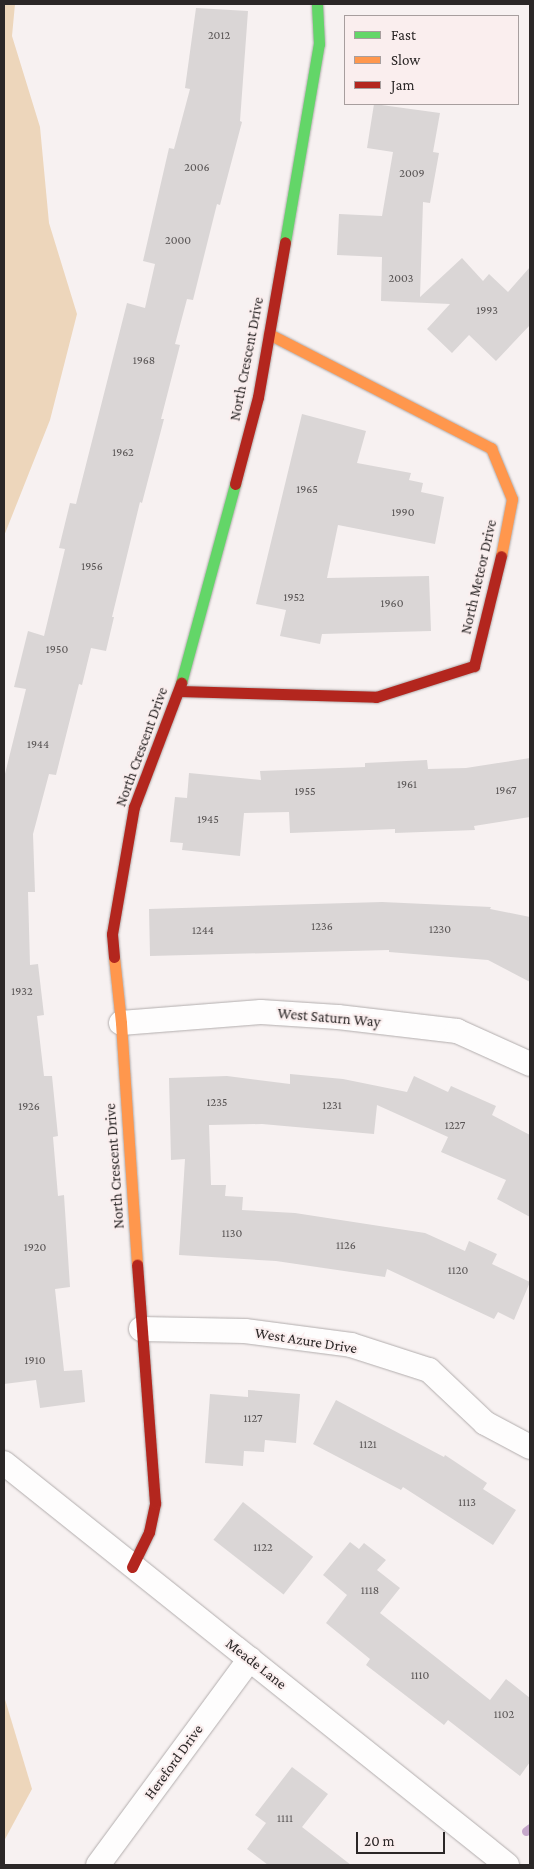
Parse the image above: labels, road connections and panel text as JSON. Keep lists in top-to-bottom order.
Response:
{
  "streets": {
    "street": [
      "North Crescent Drive",
      "North Meteor Drive",
      "West Saturn Way",
      "West Azure Drive",
      "Meade Lane",
      "Hereford Drive"
    ]
  },
  "crossings": [
    ["North Crescent Drive", "North Meteor Drive"],
    ["North Crescent Drive", "West Saturn Way"],
    ["North Crescent Drive", "West Azure Drive"],
    ["North Crescent Drive", "Meade Lane"],
    ["Meade Lane", "Hereford Drive"]
  ],
  "house_numbers": [
    "2012",
    "2006",
    "2009",
    "2000",
    "2003",
    "1993",
    "1968",
    "1962",
    "1965",
    "1990",
    "1956",
    "1952",
    "1960",
    "1950",
    "1944",
    "1961",
    "1967",
    "1955",
    "1945",
    "1236",
    "1230",
    "1244",
    "1932",
    "1235",
    "1231",
    "1926",
    "1227",
    "1130",
    "1126",
    "1920",
    "1120",
    "1910",
    "1127",
    "1121",
    "1113",
    "1122",
    "1118",
    "1110",
    "1102",
    "1111"
  ],
  "legend": ["Fast", "Slow", "Jam"],
  "scale_bar": "20 m"
}
